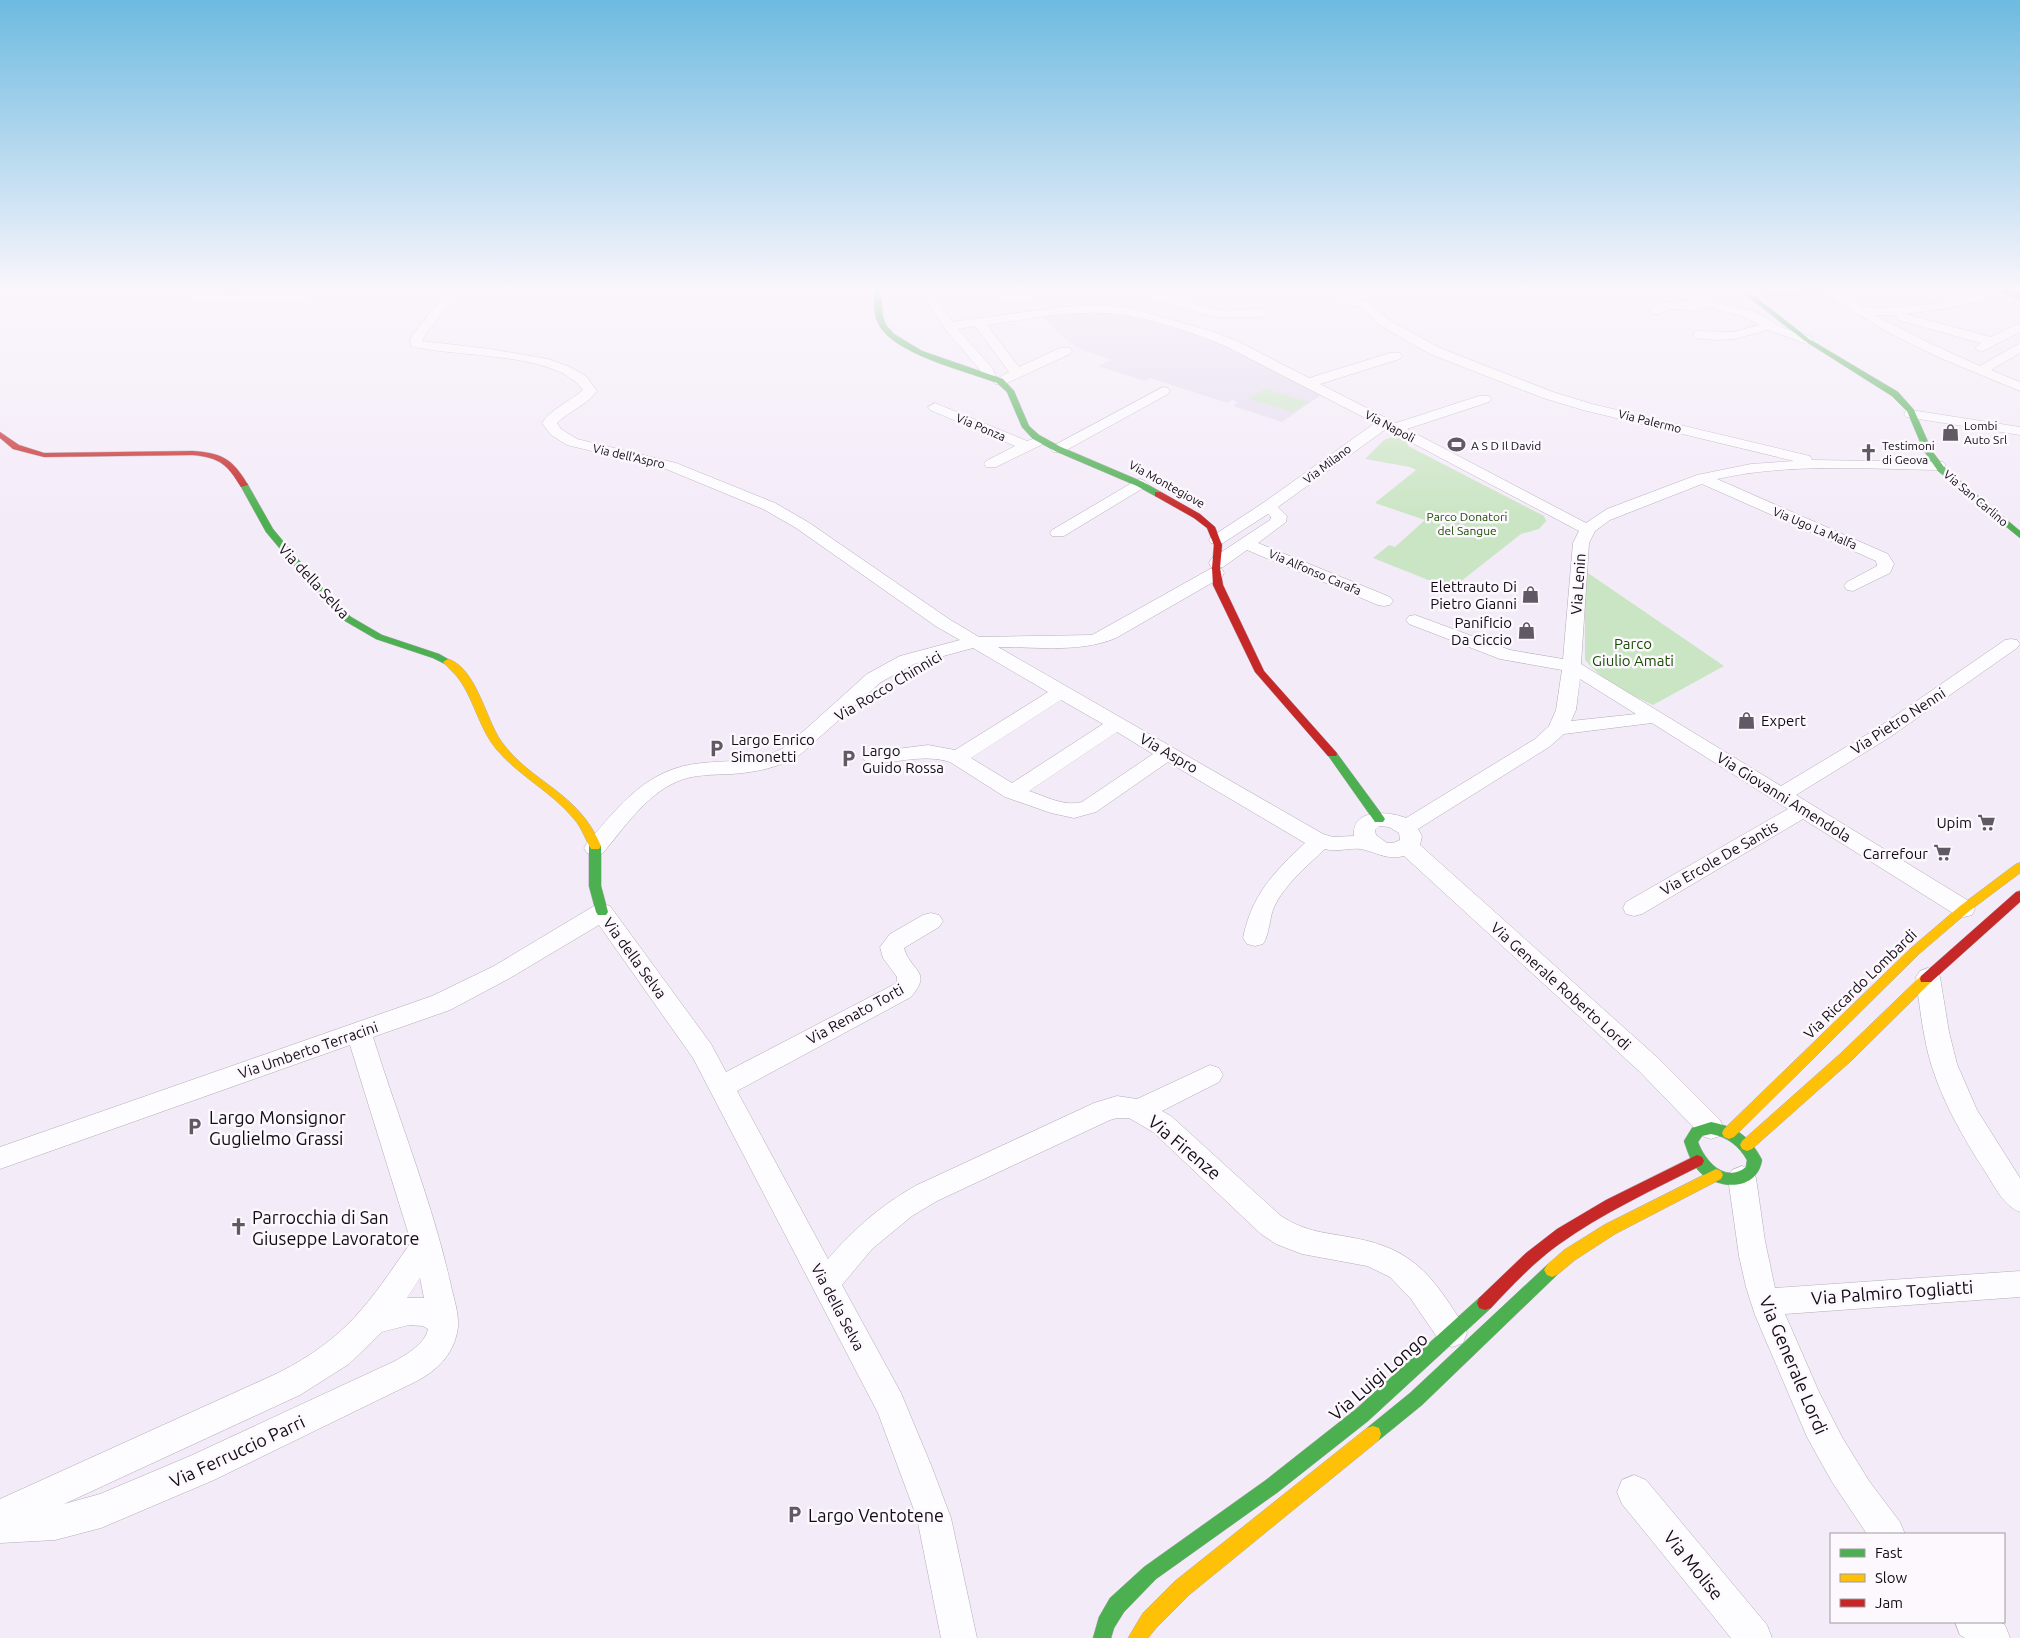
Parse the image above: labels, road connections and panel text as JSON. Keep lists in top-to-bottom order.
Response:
{
  "streets": {
    "street": [
      "Via Palermo",
      "Via Napoli",
      "Via Ponza",
      "Via dell'Aspro",
      "Via Milano",
      "Via Montegiove",
      "Via San Carlino",
      "Via Ugo La Malfa",
      "Via Alfonso Carafa",
      "Via della Selva",
      "Via Lenin",
      "Via Rocco Chinnici",
      "Via Pietro Nenni",
      "Via Aspro",
      "Via Giovanni Amendola",
      "Via Ercole De Santis",
      "Via Riccardo Lombardi",
      "Via Generale Roberto Lordi",
      "Via Renato Torti",
      "Via Umberto Terracini",
      "Via Firenze",
      "Via Palmiro Togliatti",
      "Via Generale Lordi",
      "Via Luigi Longo",
      "Via Ferruccio Parri",
      "Via Molise"
    ]
  },
  "crossings": [
    ["Via Napoli", "Via Milano"],
    ["Via Napoli", "Via Lenin"],
    ["Via Ponza", "Via Montegiove"],
    ["Via dell'Aspro", "Via Rocco Chinnici"],
    ["Via dell'Aspro", "Via Aspro"],
    ["Via Milano", "Via Montegiove"],
    ["Via della Selva", "Via Rocco Chinnici"],
    ["Via della Selva", "Via Renato Torti"],
    ["Via della Selva", "Via Umberto Terracini"],
    ["Via della Selva", "Via Firenze"],
    ["Via Lenin", "Via Giovanni Amendola"],
    ["Via Rocco Chinnici", "Via Aspro"],
    ["Via Pietro Nenni", "Via Giovanni Amendola"],
    ["Via Aspro", "Via Generale Roberto Lordi"],
    ["Via Giovanni Amendola", "Via Ercole De Santis"],
    ["Via Giovanni Amendola", "Via Riccardo Lombardi"],
    ["Via Riccardo Lombardi", "Via Generale Roberto Lordi"],
    ["Via Riccardo Lombardi", "Via Luigi Longo"],
    ["Via Umberto Terracini", "Via Ferruccio Parri"],
    ["Via Firenze", "Via Luigi Longo"],
    ["Via Palmiro Togliatti", "Via Generale Lordi"]
  ],
  "parks": ["Parco Donatori del Sangue", "Parco Giulio Amati"],
  "places": {
    "shop": [
      "Lombi Auto Srl",
      "Elettrauto Di Pietro Gianni",
      "Panificio Da Ciccio",
      "Expert"
    ],
    "sports": ["A S D Il David"],
    "church": ["Testimoni di Geova", "Parrocchia di San Giuseppe Lavoratore"],
    "parking": [
      "Largo Enrico Simonetti",
      "Largo Guido Rossa",
      "Largo Monsignor Guglielmo Grassi",
      "Largo Ventotene"
    ],
    "supermarket": ["Upim", "Carrefour"]
  },
  "legend": ["Fast", "Slow", "Jam"]
}
